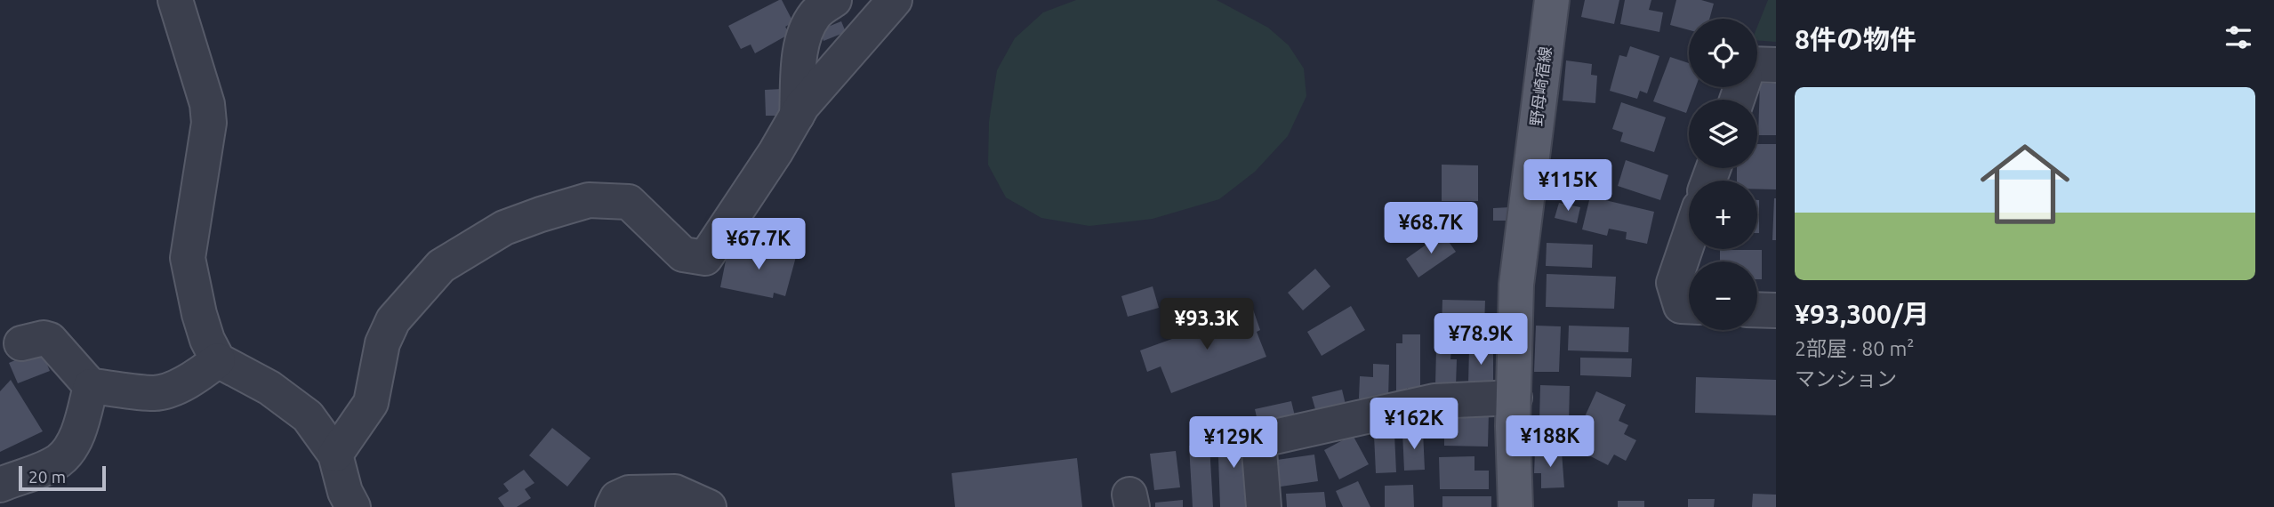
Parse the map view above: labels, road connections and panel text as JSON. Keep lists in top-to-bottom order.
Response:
{
  "streets": {
    "main road": ["野母崎宿線"]
  },
  "scale_bar": "20 m",
  "page": {
    "heading": "8件の物件",
    "map_buttons": ["+", "−"],
    "list": [
      {
        "name": "¥93,300/月",
        "note": "2部屋 · 80 m² · マンション"
      }
    ],
    "price": [
      "¥115K",
      "¥68.7K",
      "¥67.7K",
      "¥93.3K",
      "¥78.9K",
      "¥162K",
      "¥188K",
      "¥129K"
    ],
    "scale": "20 m"
  }
}
